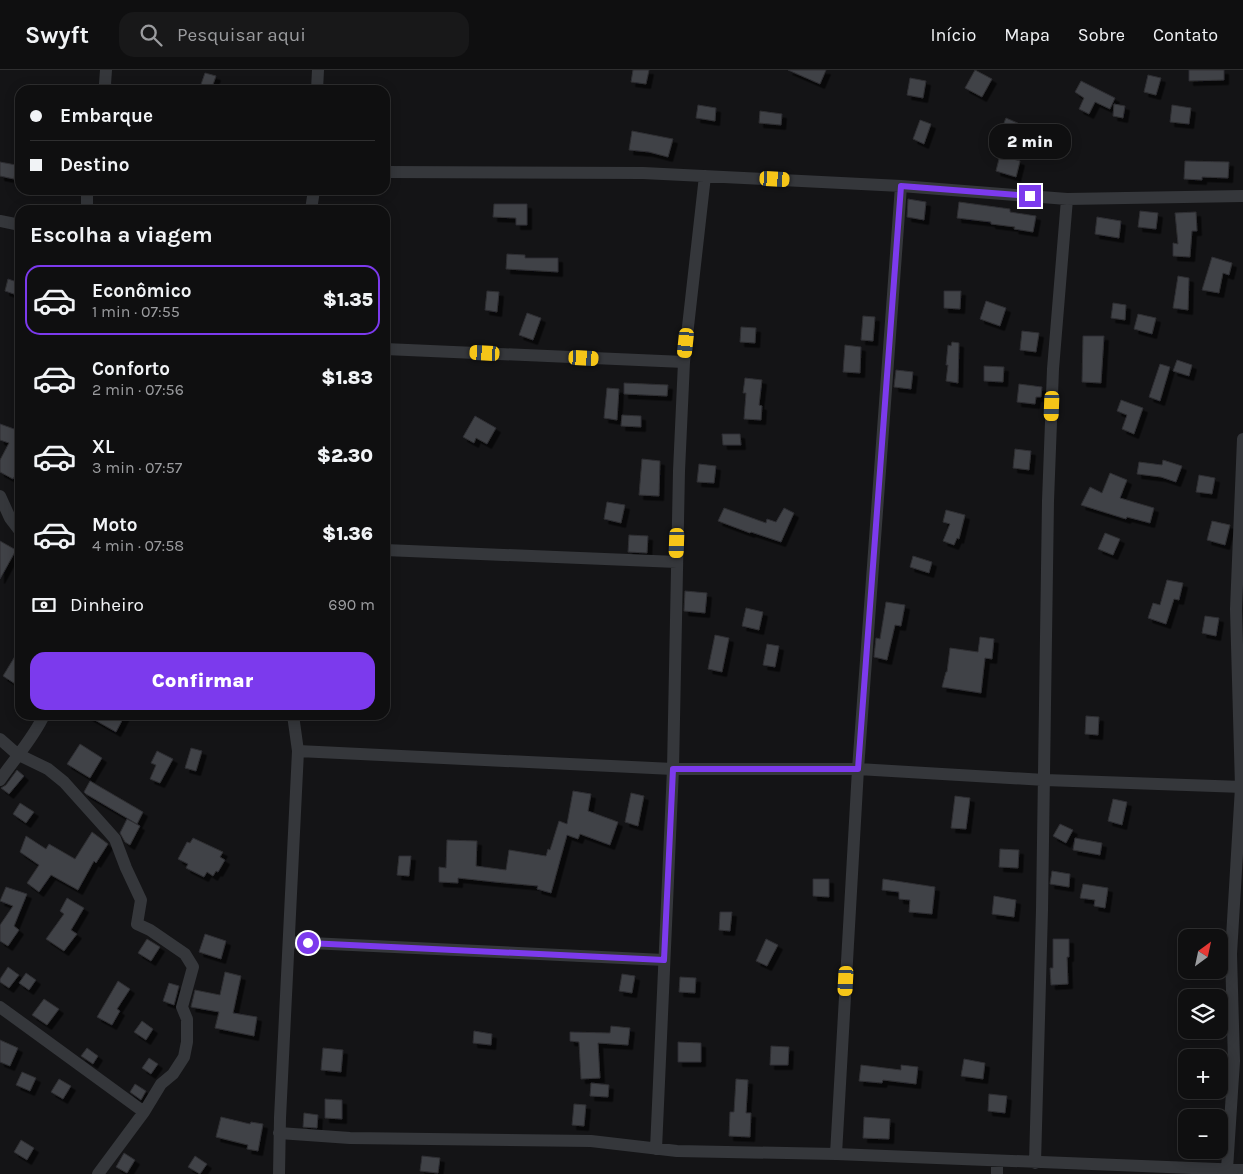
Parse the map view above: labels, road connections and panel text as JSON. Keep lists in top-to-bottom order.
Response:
{
  "north": "top right",
  "page": {
    "header": "Swyft",
    "search": "Pesquisar aqui",
    "nav": [
      "Início",
      "Mapa",
      "Sobre",
      "Contato"
    ],
    "banner": ["Embarque", "Destino"],
    "bubble": "2 min",
    "heading": "Escolha a viagem",
    "list": [
      {
        "name": "Econômico",
        "note": "1 min · 07:55",
        "value": "$1.35"
      },
      {
        "name": "Conforto",
        "note": "2 min · 07:56",
        "value": "$1.83"
      },
      {
        "name": "XL",
        "note": "3 min · 07:57",
        "value": "$2.30"
      },
      {
        "name": "Moto",
        "note": "4 min · 07:58",
        "value": "$1.36"
      }
    ],
    "pay": ["Dinheiro", "690 m"],
    "buttons": "Confirmar",
    "map_buttons": ["+", "−"]
  }
}
